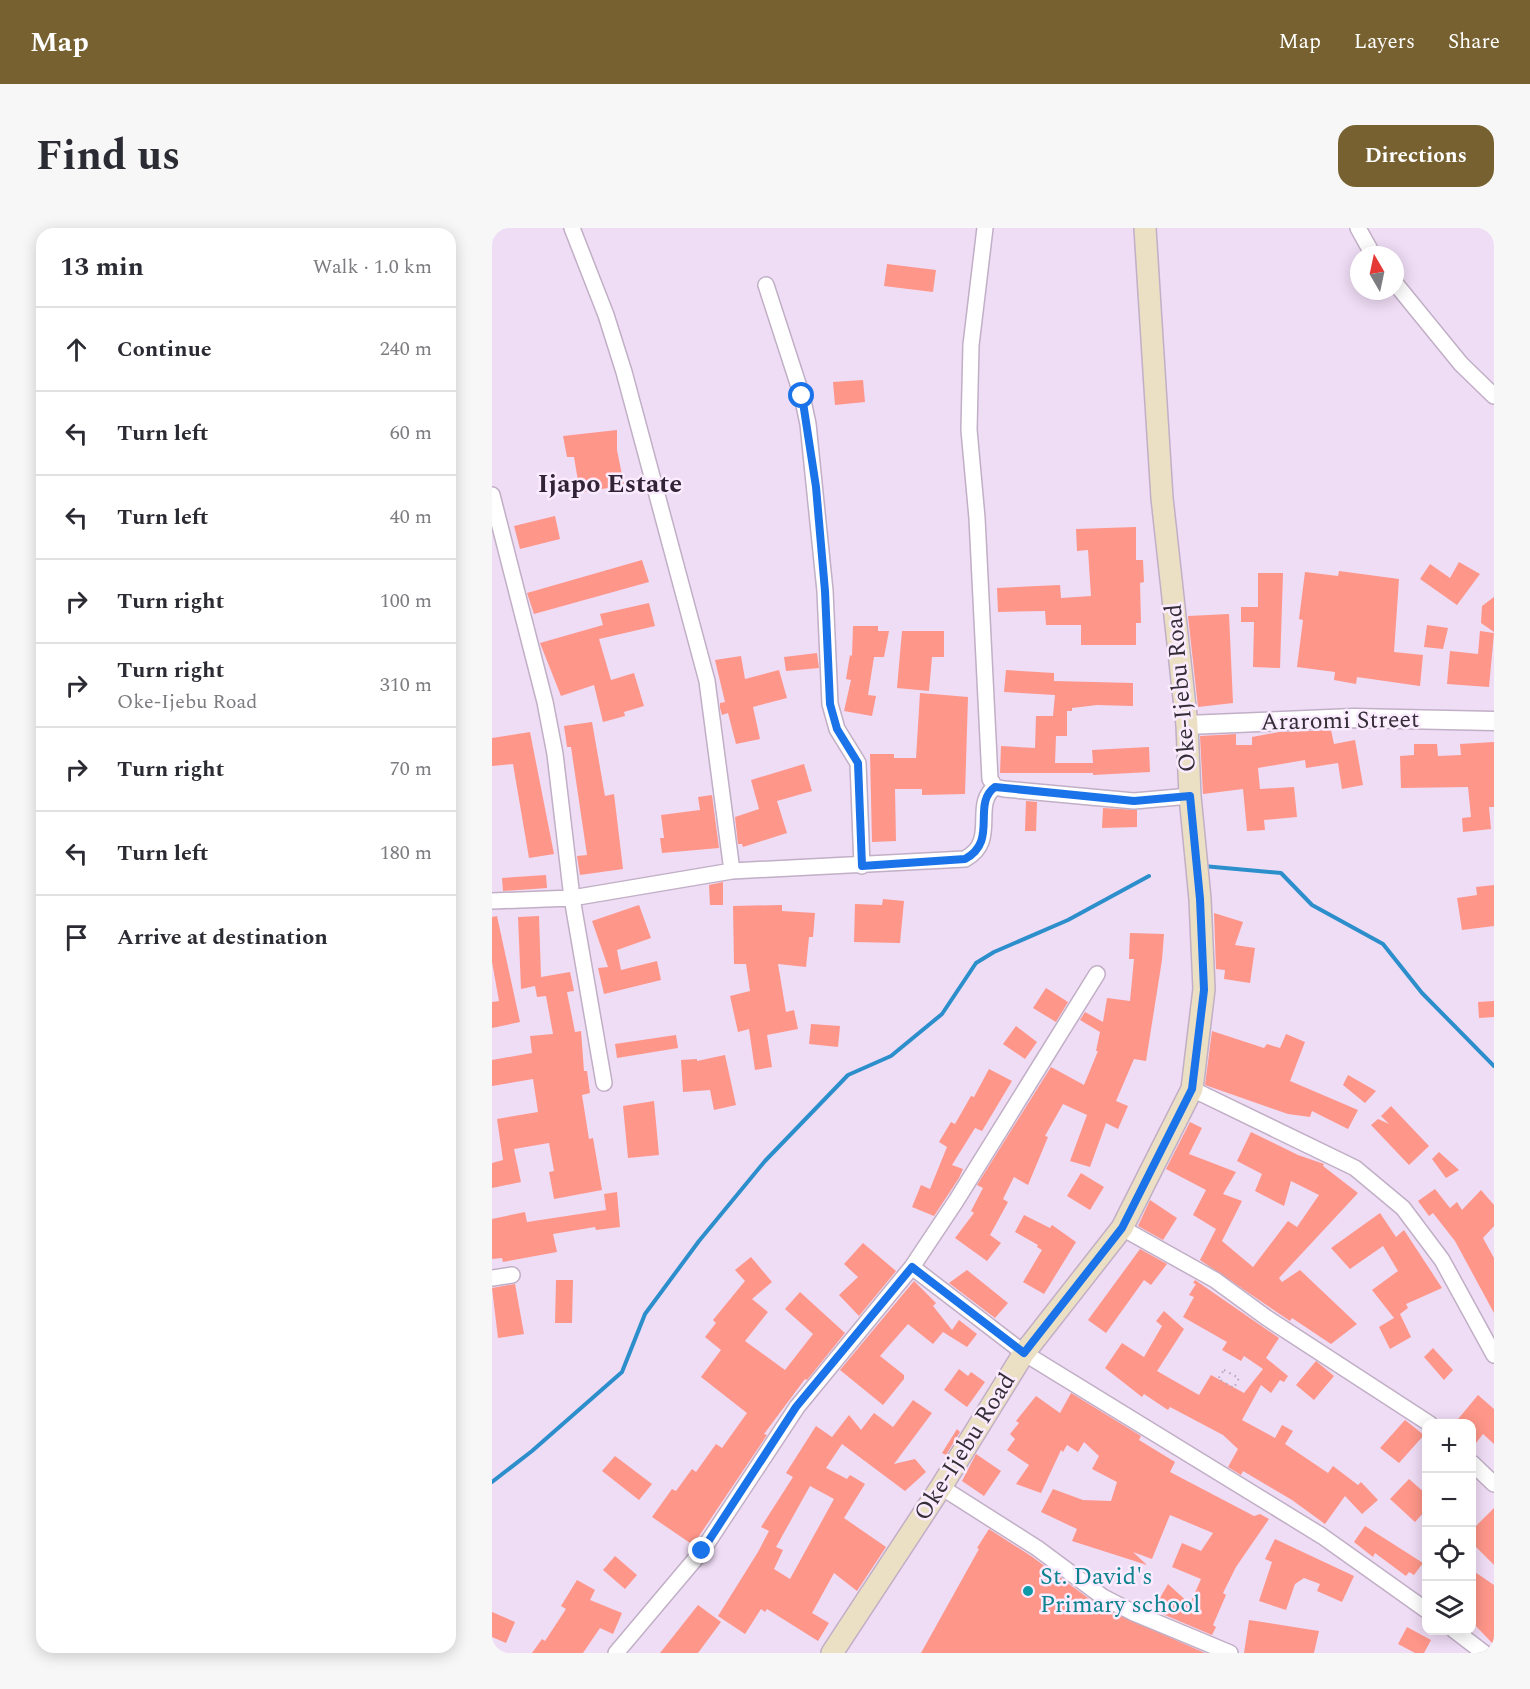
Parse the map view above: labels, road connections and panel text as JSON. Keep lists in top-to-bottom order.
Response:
{
  "streets": {
    "main road": ["Oke-Ijebu Road"],
    "street": ["Araromi Street"]
  },
  "crossings": [
    ["Oke-Ijebu Road", "Araromi Street"]
  ],
  "districts": ["Ijapo Estate"],
  "places": ["St. David's Primary school"],
  "north": "top",
  "page": {
    "header": "Map",
    "nav": ["Map", "Layers", "Share"],
    "title": "Find us",
    "buttons": "Directions",
    "heading": ["13 min", "Walk · 1.0 km"],
    "list": [
      ["Continue", "240 m"],
      ["Turn left", "60 m"],
      ["Turn left", "40 m"],
      ["Turn right", "100 m"],
      ["Turn right", "Oke-Ijebu Road", "310 m"],
      ["Turn right", "70 m"],
      ["Turn left", "180 m"],
      "Arrive at destination"
    ],
    "map_buttons": ["+", "−"]
  }
}
